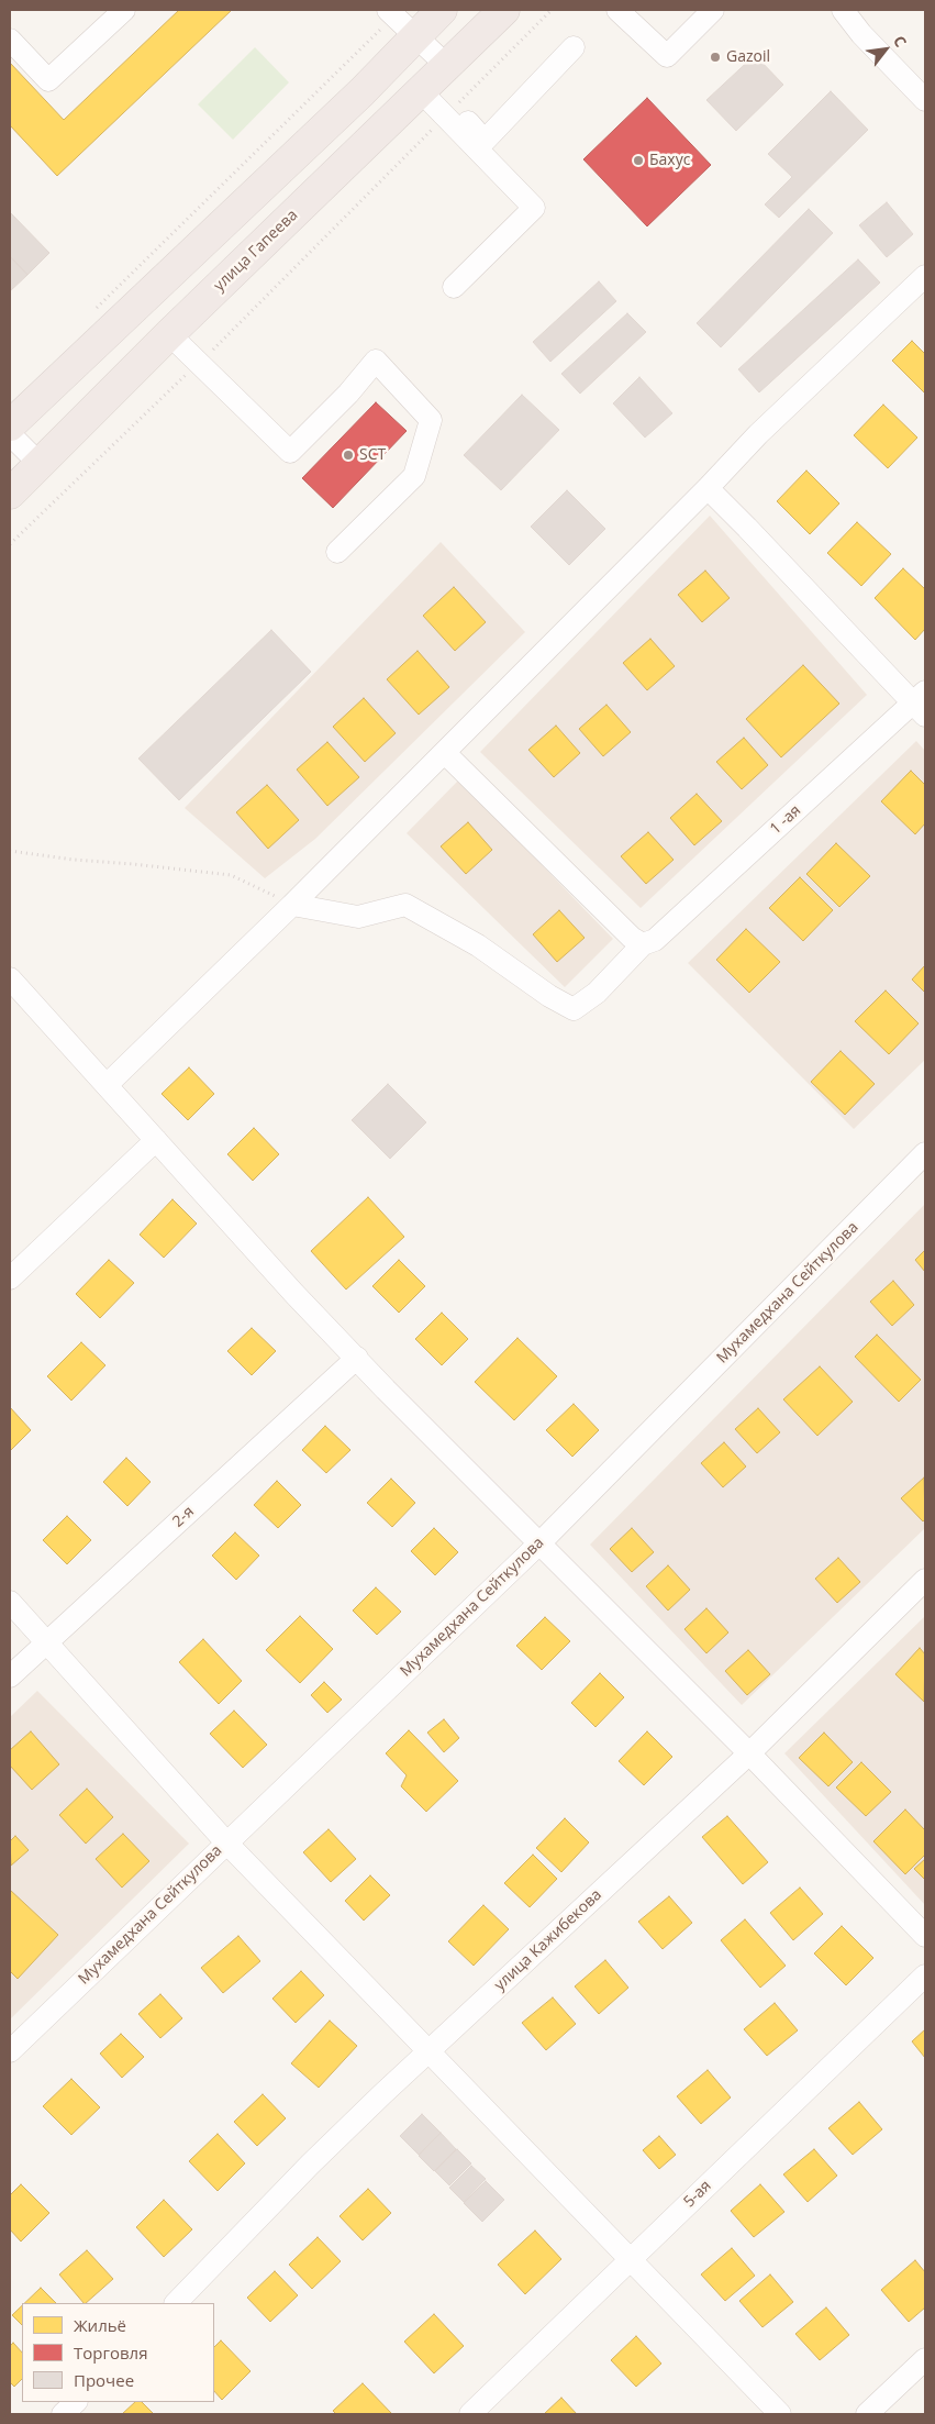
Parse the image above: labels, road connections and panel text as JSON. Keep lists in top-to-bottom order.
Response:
{
  "streets": {
    "highway": ["улица Гапеева"],
    "street": [
      "1 -ая",
      "Мухамедхана Сейткулова",
      "2-я",
      "улица Кажибекова",
      "5-ая"
    ]
  },
  "places": ["Gazoil", "Бахус", "SCT"],
  "legend": ["Жильё", "Торговля", "Прочее"],
  "north": "top right"
}
